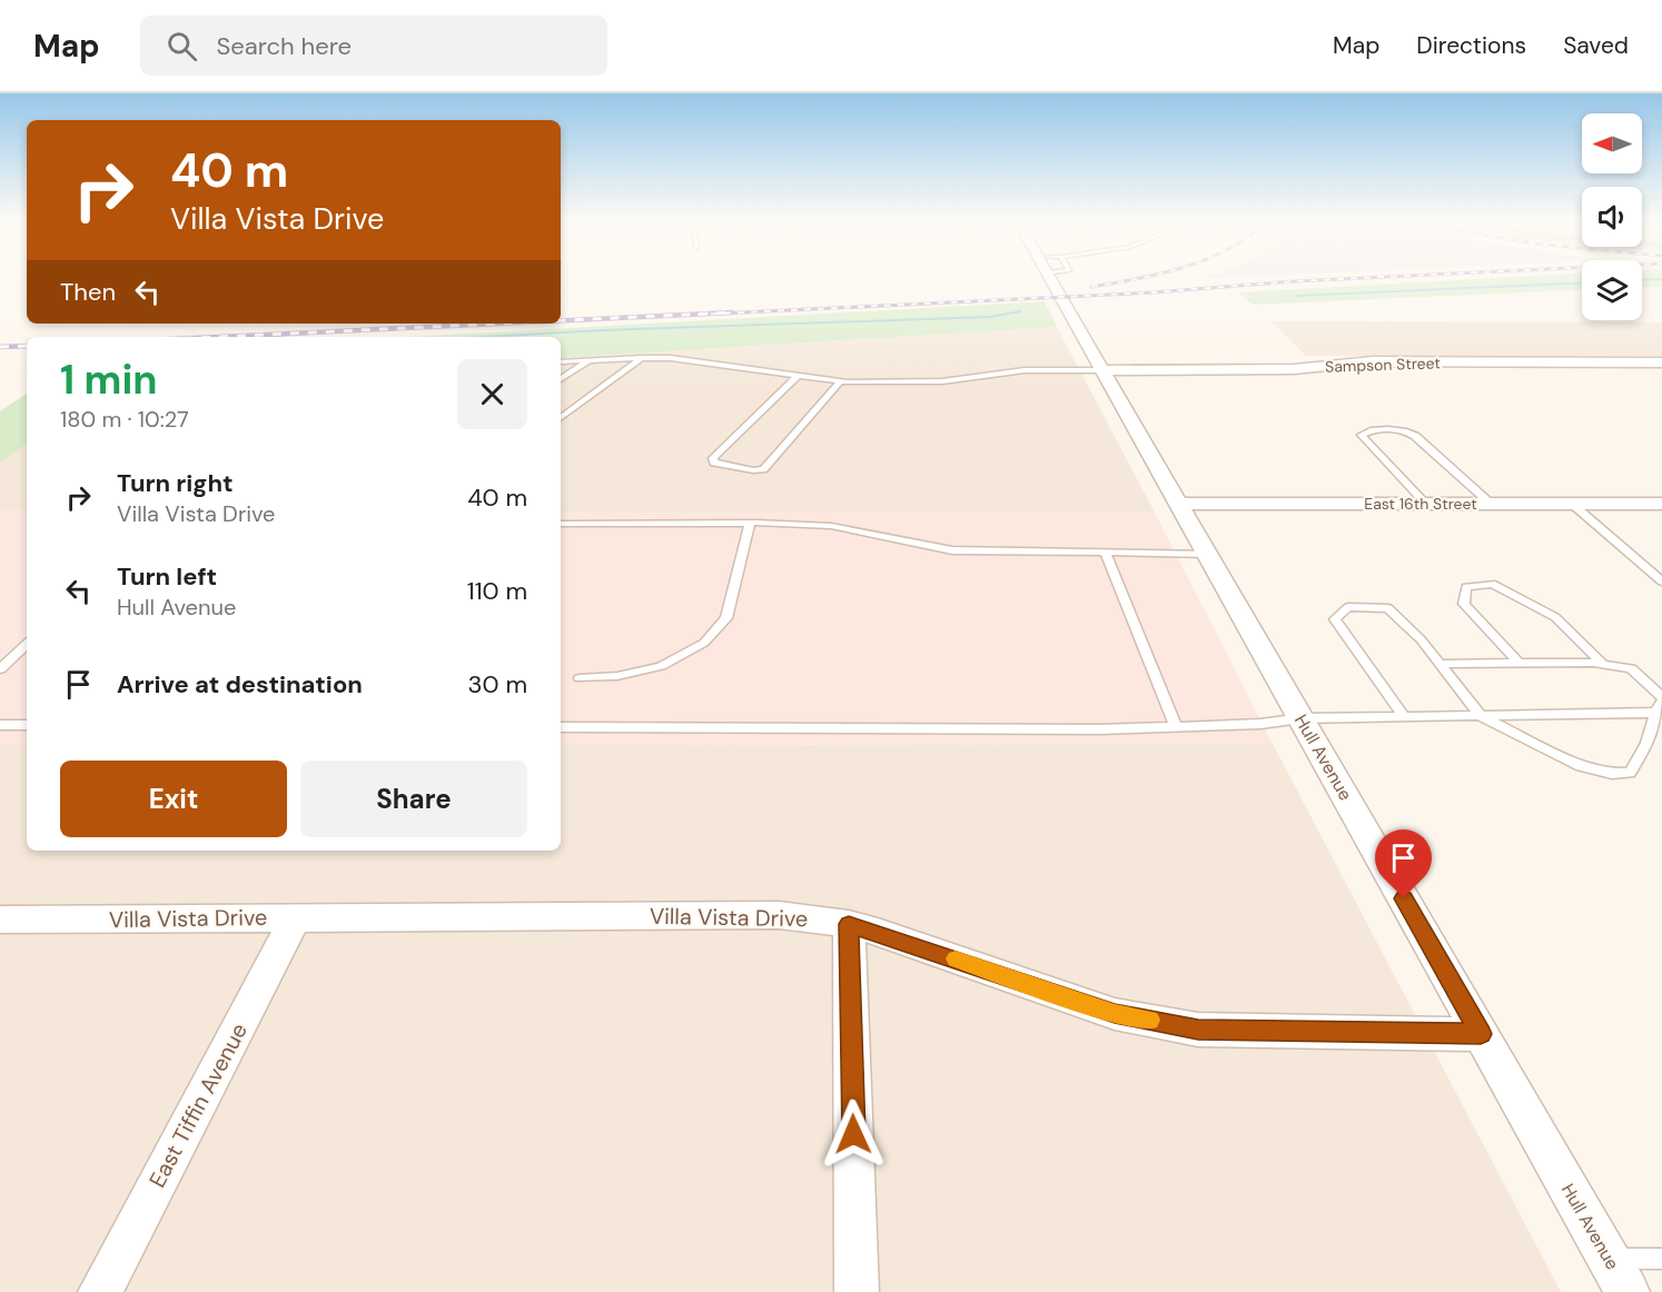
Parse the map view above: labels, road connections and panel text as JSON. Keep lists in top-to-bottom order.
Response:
{
  "streets": {
    "street": [
      "Sampson Street",
      "East 16th Street",
      "Hull Avenue",
      "Villa Vista Drive",
      "East Tiffin Avenue"
    ]
  },
  "crossings": [
    ["Sampson Street", "Hull Avenue"],
    ["East 16th Street", "Hull Avenue"],
    ["Hull Avenue", "Villa Vista Drive"],
    ["Villa Vista Drive", "East Tiffin Avenue"]
  ],
  "north": "left",
  "page": {
    "header": "Map",
    "search": "Search here",
    "nav": ["Map", "Directions", "Saved"],
    "turn": ["40 m", "Villa Vista Drive"],
    "then": "Then",
    "heading": ["1 min", "180 m · 10:27"],
    "list": [
      {
        "name": "Turn right",
        "note": "Villa Vista Drive",
        "value": "40 m"
      },
      {
        "name": "Turn left",
        "note": "Hull Avenue",
        "value": "110 m"
      },
      {
        "name": "Arrive at destination",
        "value": "30 m"
      }
    ],
    "buttons": ["Exit", "Share"]
  }
}
